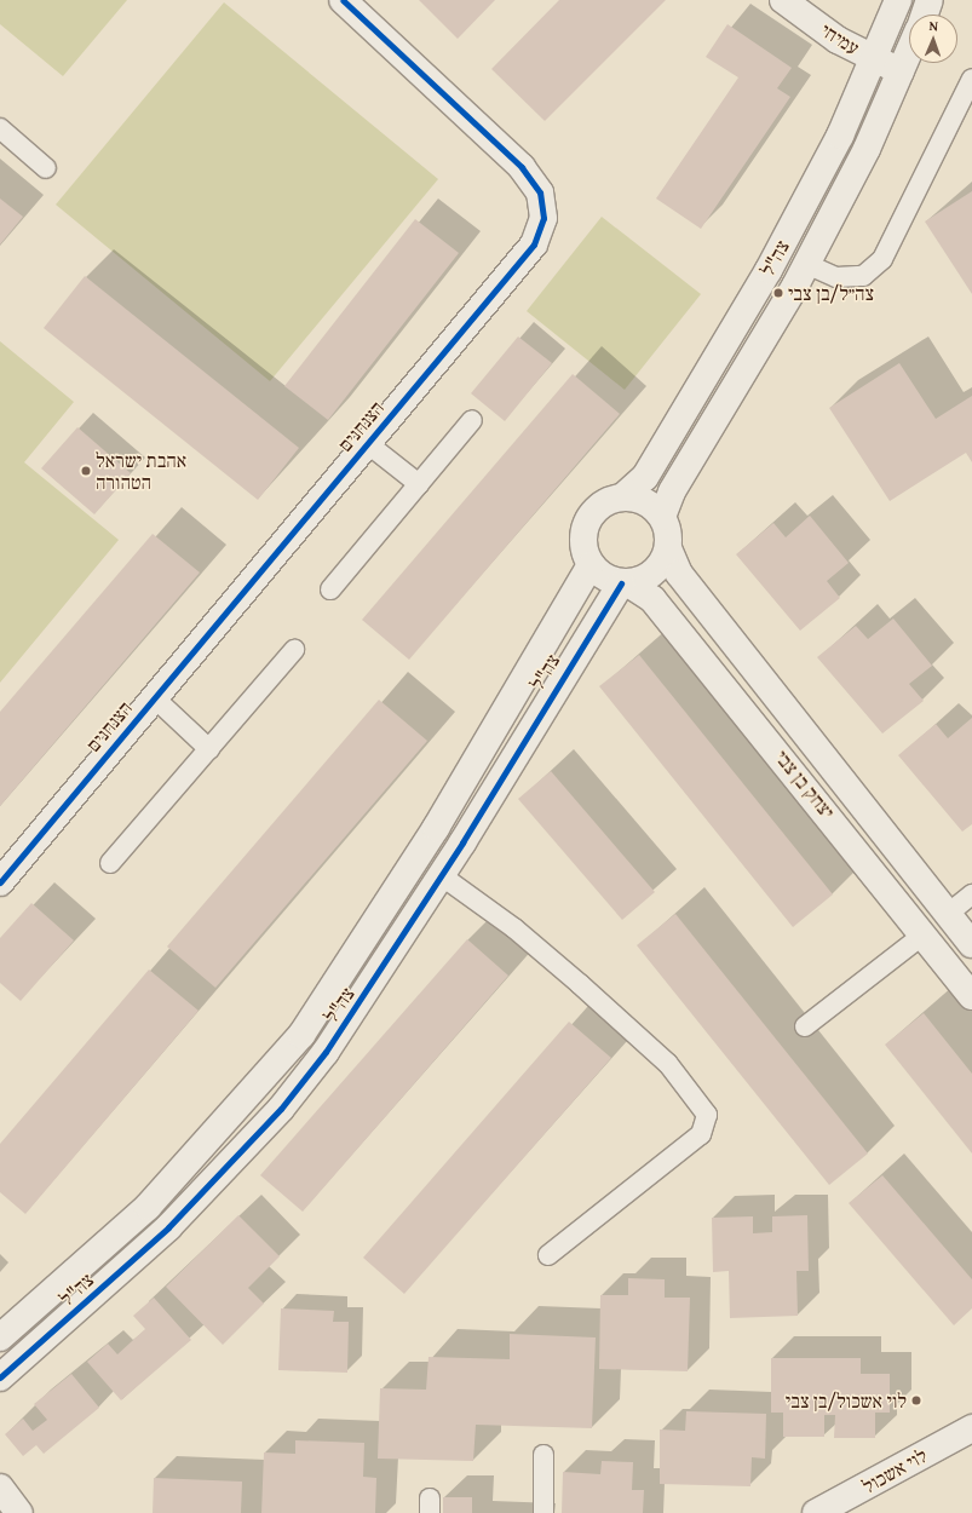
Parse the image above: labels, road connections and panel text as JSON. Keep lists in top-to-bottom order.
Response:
{
  "streets": {
    "street": [
      "עמיחי",
      "צה\"ל",
      "הצנחנים",
      "יצחק בן צבי",
      "לוי אשכול"
    ]
  },
  "crossings": [
    ["עמיחי", "צה\"ל"],
    ["צה\"ל", "יצחק בן צבי"]
  ],
  "places": ["צה״ל/בן צבי", "אהבת ישראל הטהורה", "לוי אשכול/בן צבי"],
  "north": "top"
}
